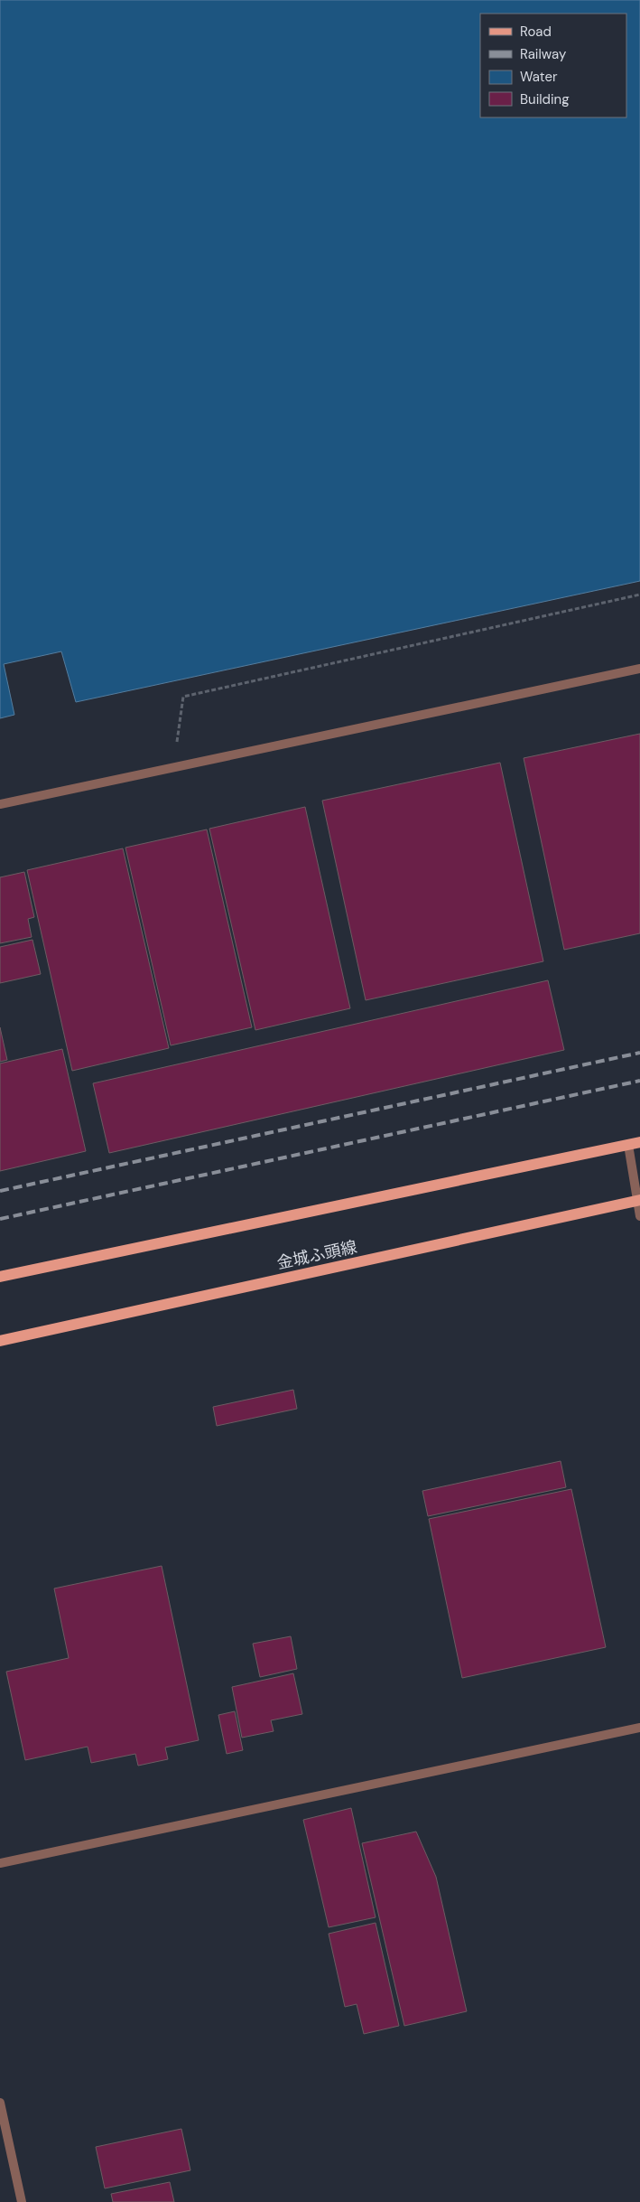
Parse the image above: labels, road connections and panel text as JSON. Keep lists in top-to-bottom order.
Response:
{
  "streets": {
    "main road": ["金城ふ頭線"]
  },
  "legend": [
    "Road",
    "Railway",
    "Water",
    "Building"
  ]
}
